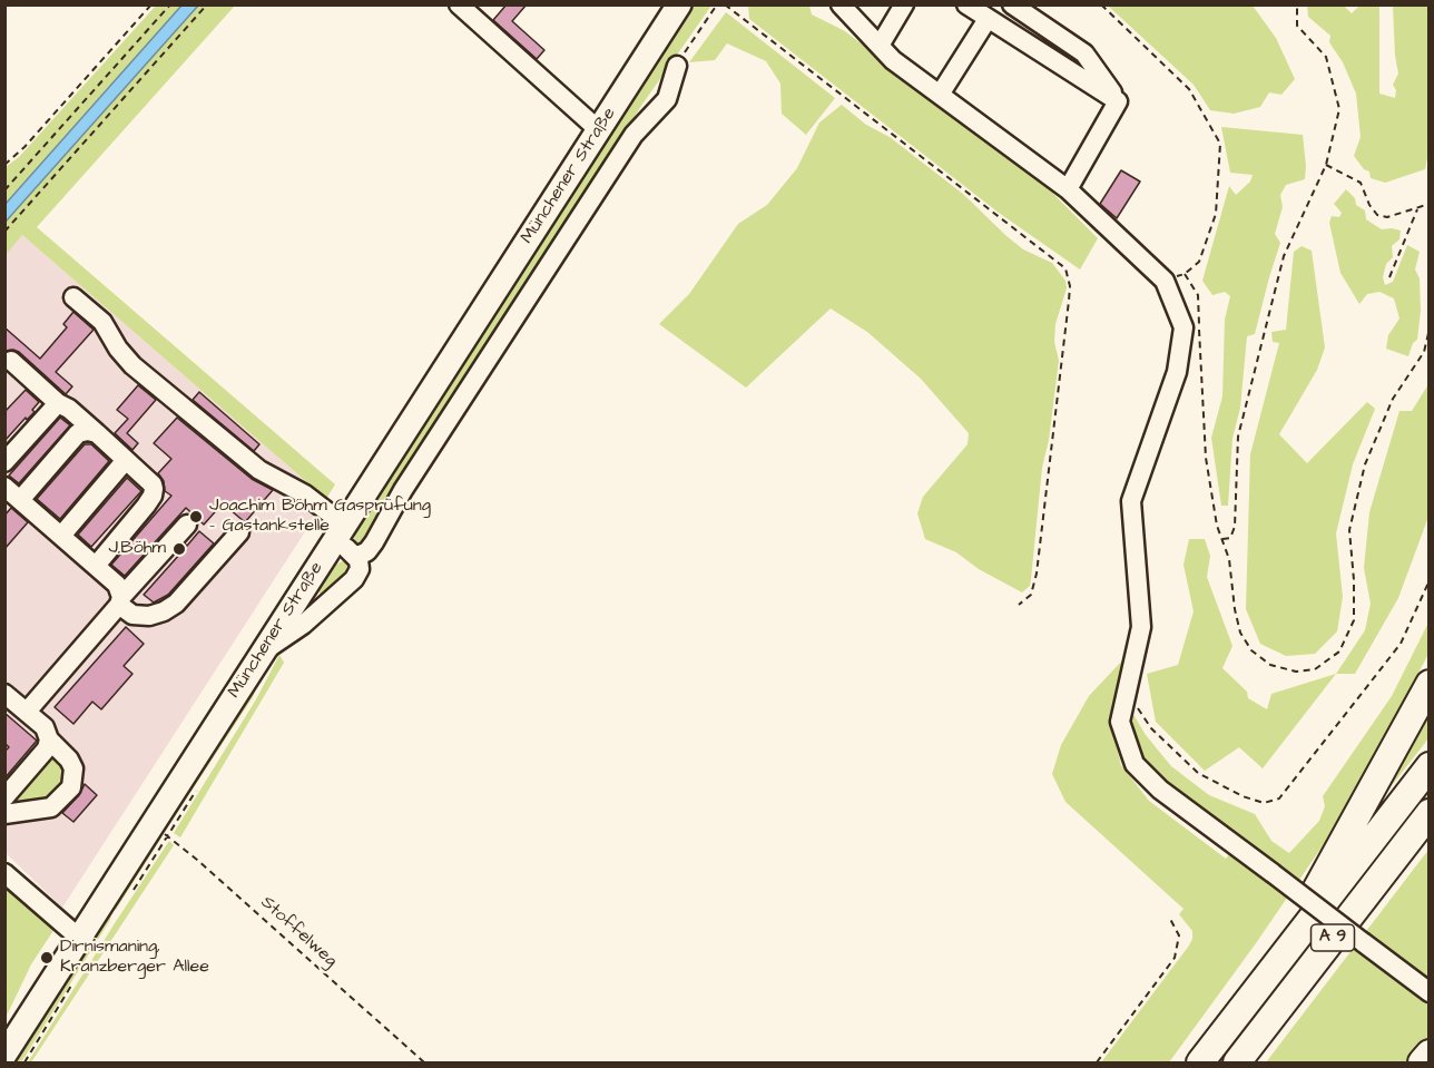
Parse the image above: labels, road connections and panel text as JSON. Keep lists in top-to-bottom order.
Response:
{
  "streets": {
    "highway": ["A 9"],
    "main road": ["Münchener Straße"],
    "path": ["Stoffelweg"]
  },
  "crossings": [
    ["Münchener Straße", "Stoffelweg"]
  ],
  "places": ["Joachim Böhm Gasprüfung - Gastankstelle", "J.Böhm", "Dirnismaning, Kranzberger Allee"]
}
